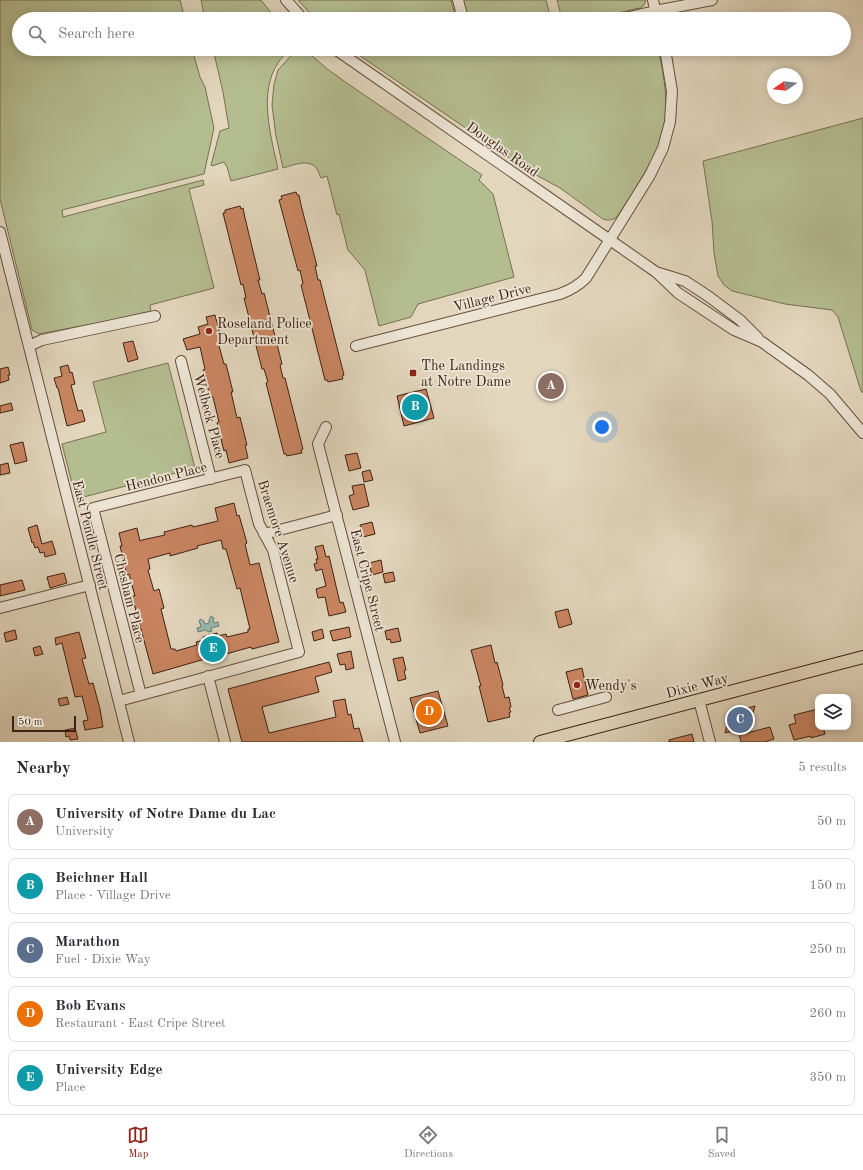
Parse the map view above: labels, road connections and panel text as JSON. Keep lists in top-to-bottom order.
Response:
{
  "streets": {
    "main road": ["Dixie Way"],
    "street": [
      "Douglas Road",
      "Village Drive",
      "Welbeck Place",
      "Hendon Place",
      "Braemore Avenue",
      "East Pendle Street",
      "East Cripe Street",
      "Chesham Place"
    ]
  },
  "crossings": [
    ["Douglas Road", "Village Drive"],
    ["Welbeck Place", "Hendon Place"],
    ["Hendon Place", "Braemore Avenue"],
    ["Hendon Place", "Chesham Place"],
    ["Braemore Avenue", "East Pendle Street"],
    ["Braemore Avenue", "Chesham Place"]
  ],
  "places": {
    "other": ["Roseland Police Department", "Wendy's"],
    "transit": ["The Landings at Notre Dame"]
  },
  "scale_bar": "50 m",
  "north": "left",
  "page": {
    "search": "Search here",
    "pins": [
      "A",
      "B",
      "E",
      "D",
      "C"
    ],
    "scale": "50 m",
    "heading": ["Nearby", "5 results"],
    "list": [
      {
        "mark": "A",
        "name": "University of Notre Dame du Lac",
        "note": "University",
        "value": "50 m"
      },
      {
        "mark": "B",
        "name": "Beichner Hall",
        "note": "Place · Village Drive",
        "value": "150 m"
      },
      {
        "mark": "C",
        "name": "Marathon",
        "note": "Fuel · Dixie Way",
        "value": "250 m"
      },
      {
        "mark": "D",
        "name": "Bob Evans",
        "note": "Restaurant · East Cripe Street",
        "value": "260 m"
      },
      {
        "mark": "E",
        "name": "University Edge",
        "note": "Place",
        "value": "350 m"
      }
    ],
    "nav": ["Map", "Directions", "Saved"]
  }
}
